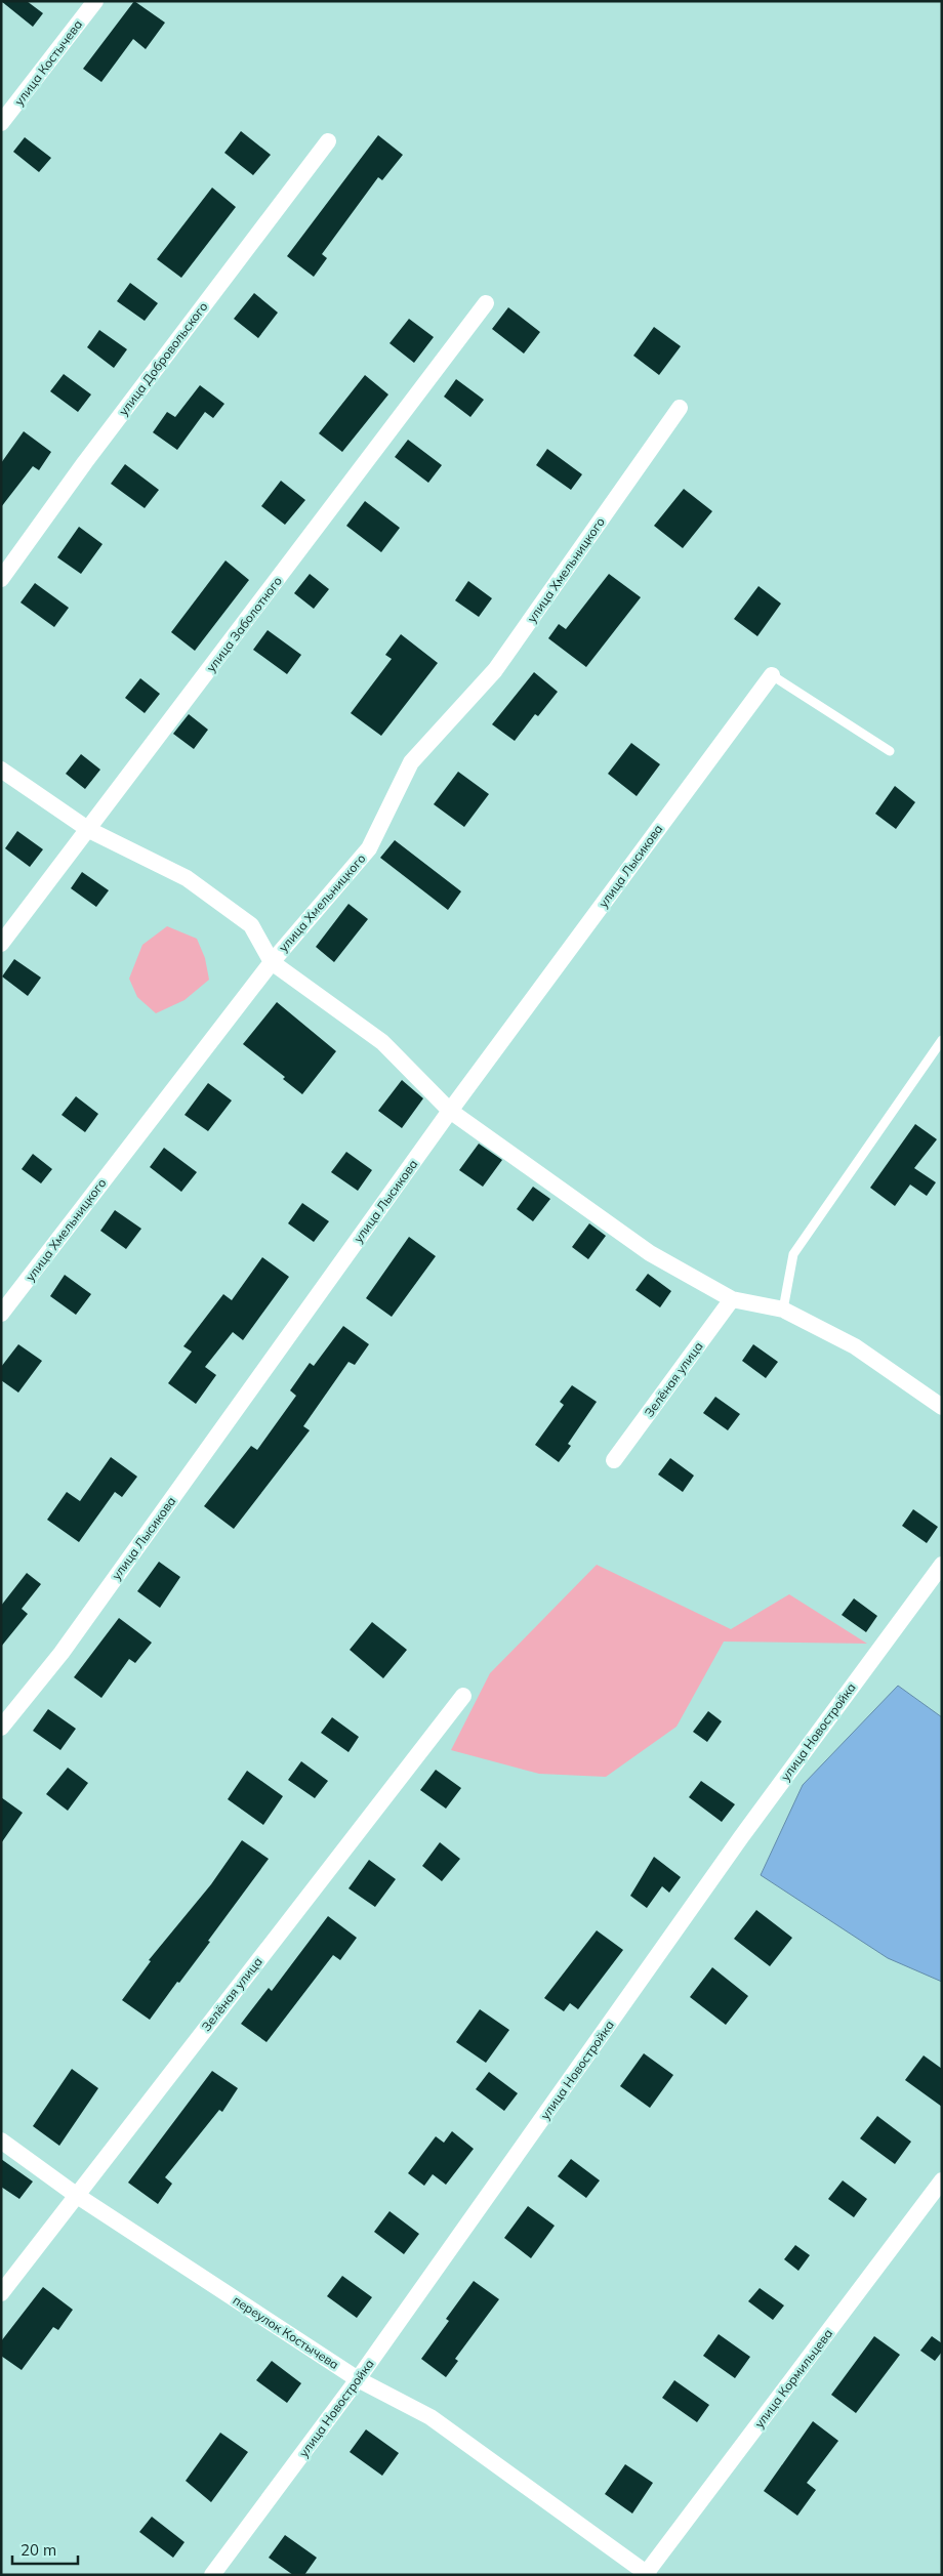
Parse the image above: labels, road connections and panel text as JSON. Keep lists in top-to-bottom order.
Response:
{
  "streets": {
    "street": [
      "улица Костычева",
      "улица Добровольского",
      "улица Хмельницкого",
      "улица Заболотного",
      "улица Лысикова",
      "Зелёная улица",
      "улица Новостройка",
      "переулок Костычева",
      "улица Кормильцева"
    ]
  },
  "crossings": [
    ["Зелёная улица", "переулок Костычева"],
    ["улица Новостройка", "переулок Костычева"],
    ["переулок Костычева", "улица Кормильцева"]
  ],
  "scale_bar": "20 m"
}
